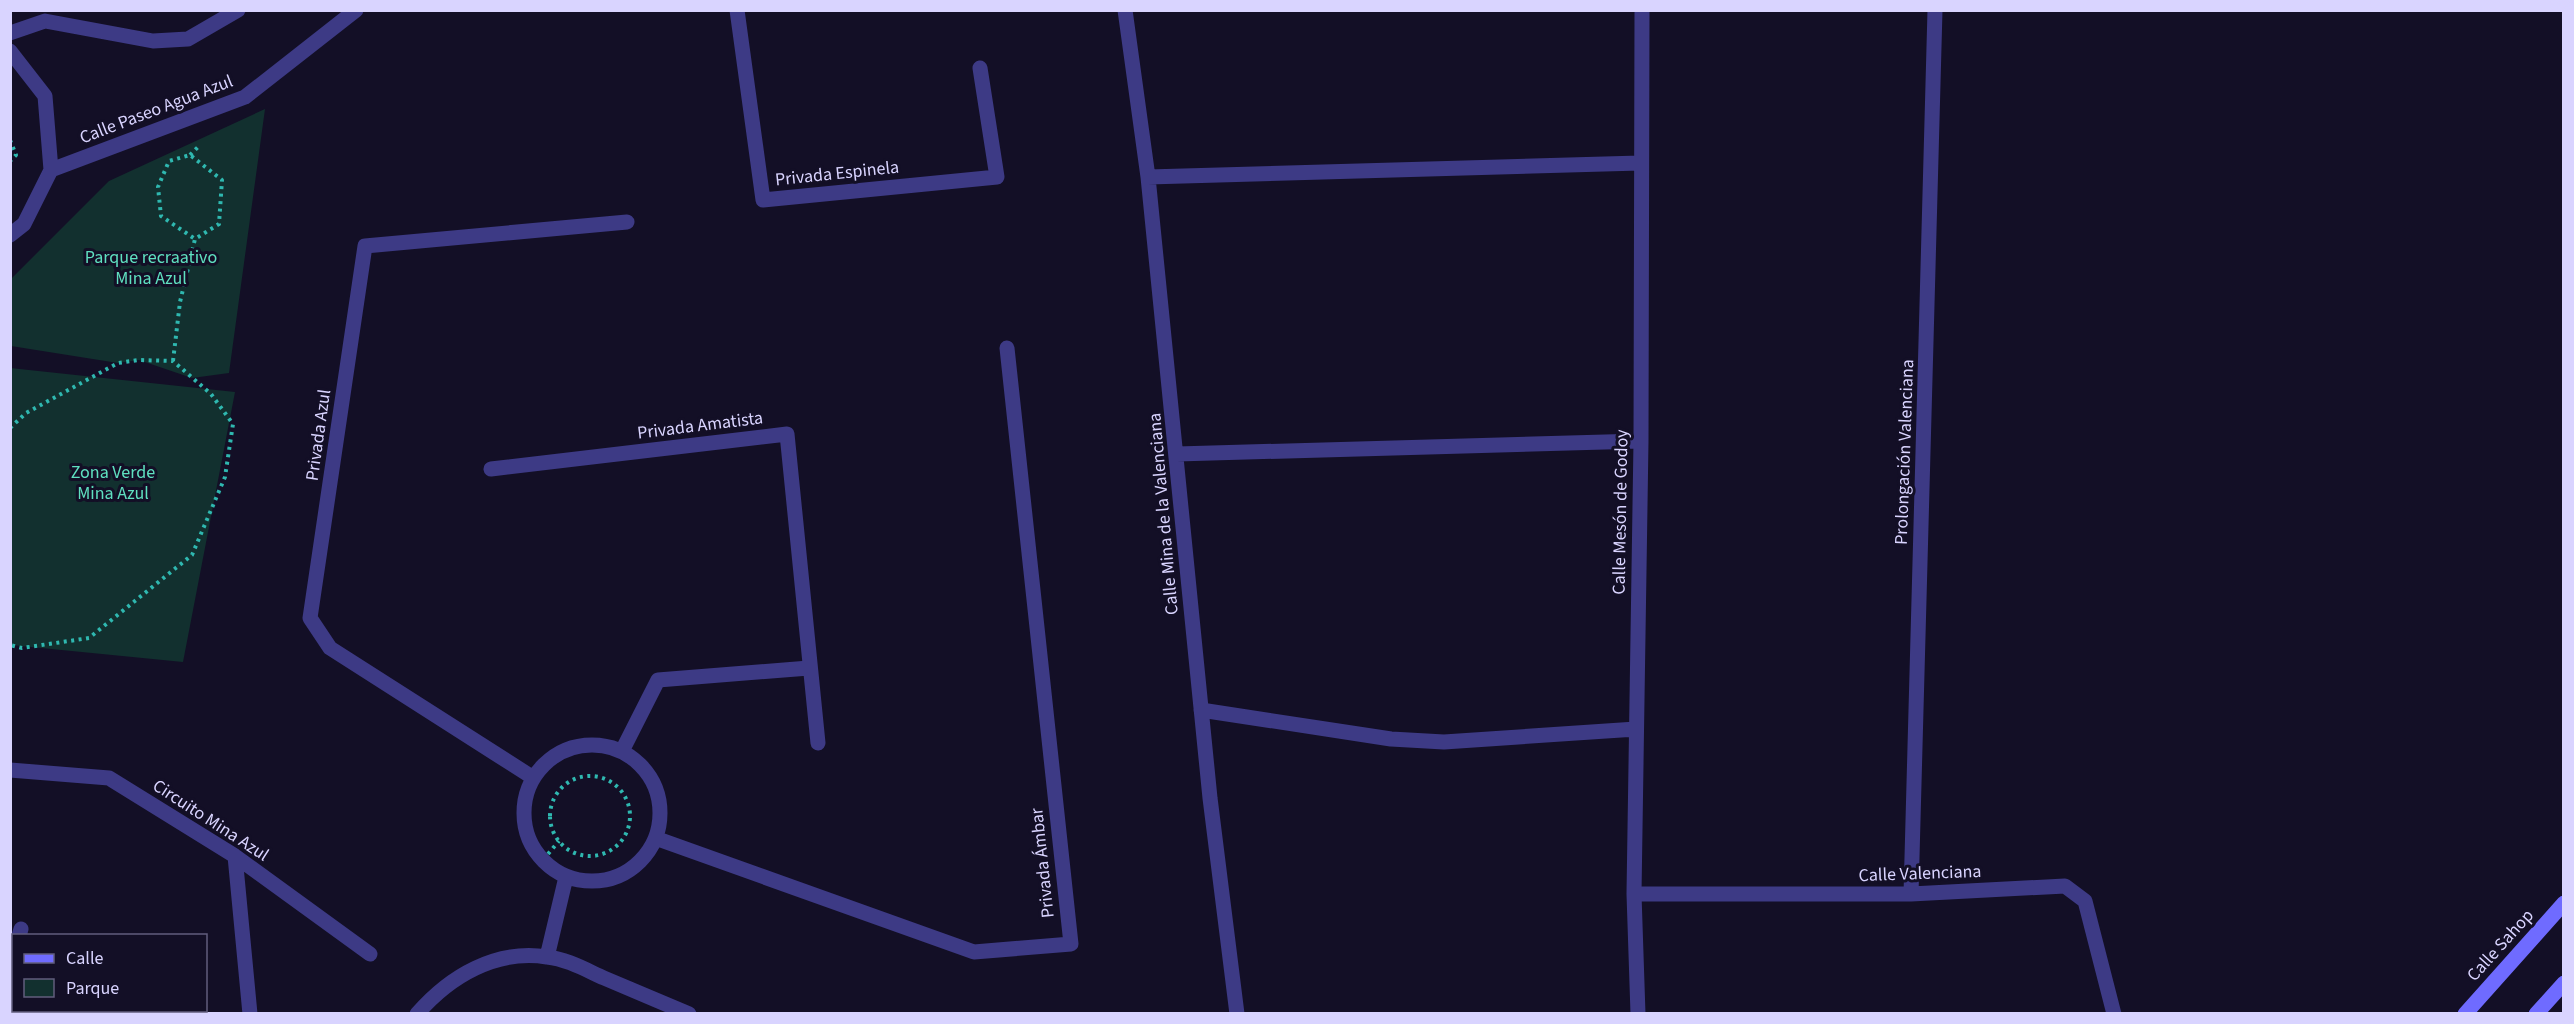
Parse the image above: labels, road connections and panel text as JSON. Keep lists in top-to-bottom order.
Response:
{
  "streets": {
    "street": [
      "Calle Paseo Agua Azul",
      "Privada Espinela",
      "Privada Amatista",
      "Privada Azul",
      "Prolongación Valenciana",
      "Calle Mesón de Godoy",
      "Calle Mina de la Valenciana",
      "Circuito Mina Azul",
      "Privada Ámbar",
      "Calle Valenciana",
      "Calle Sahop"
    ]
  },
  "crossings": [
    ["Prolongación Valenciana", "Calle Valenciana"],
    ["Calle Mesón de Godoy", "Calle Valenciana"]
  ],
  "parks": ["Parque recraativo Mina Azul", "Zona Verde Mina Azul"],
  "legend": ["Calle", "Parque"]
}
